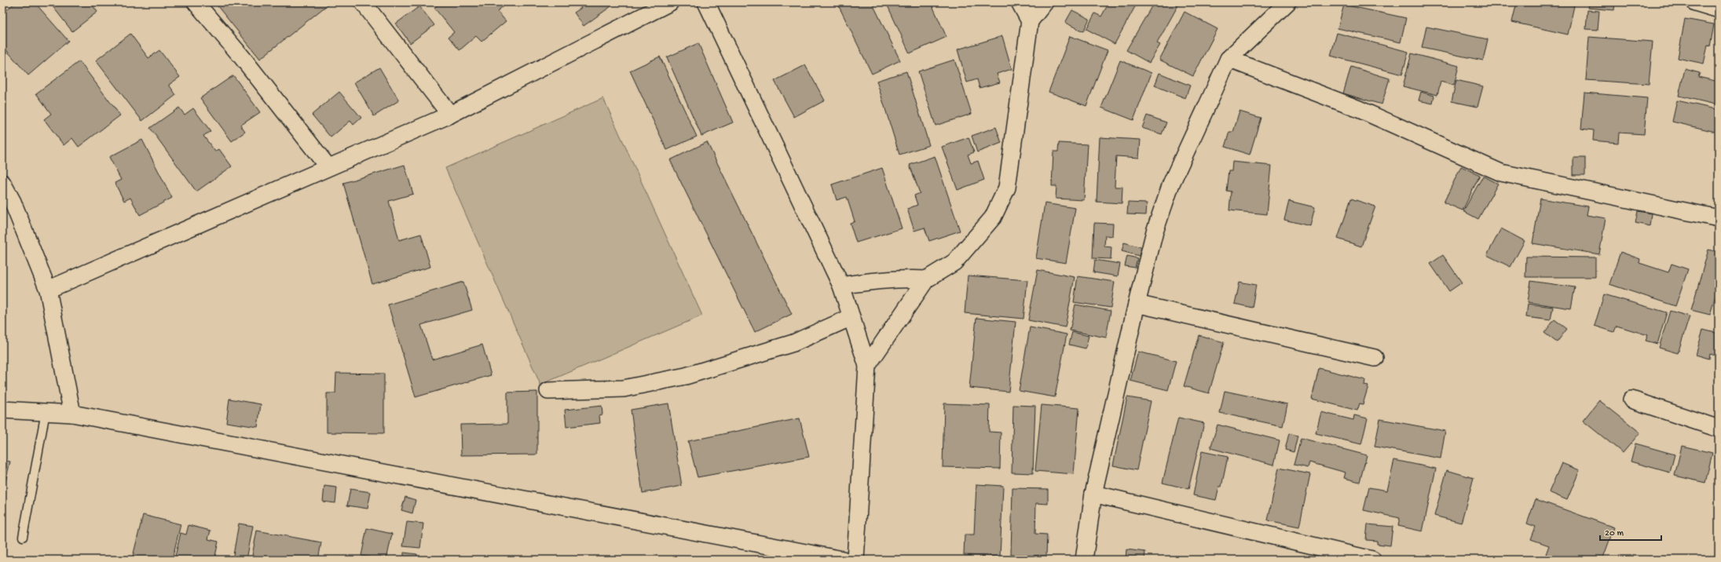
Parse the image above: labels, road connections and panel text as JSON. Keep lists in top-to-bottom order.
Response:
{
  "scale_bar": "20 m"
}
